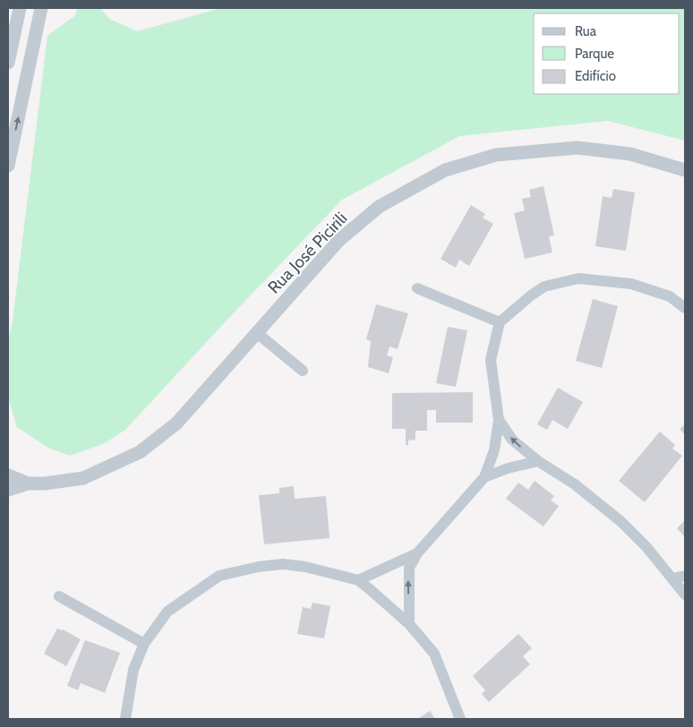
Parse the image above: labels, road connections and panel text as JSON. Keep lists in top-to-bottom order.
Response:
{
  "streets": {
    "street": ["Rua José Picirili"]
  },
  "legend": ["Rua", "Parque", "Edifício"]
}
